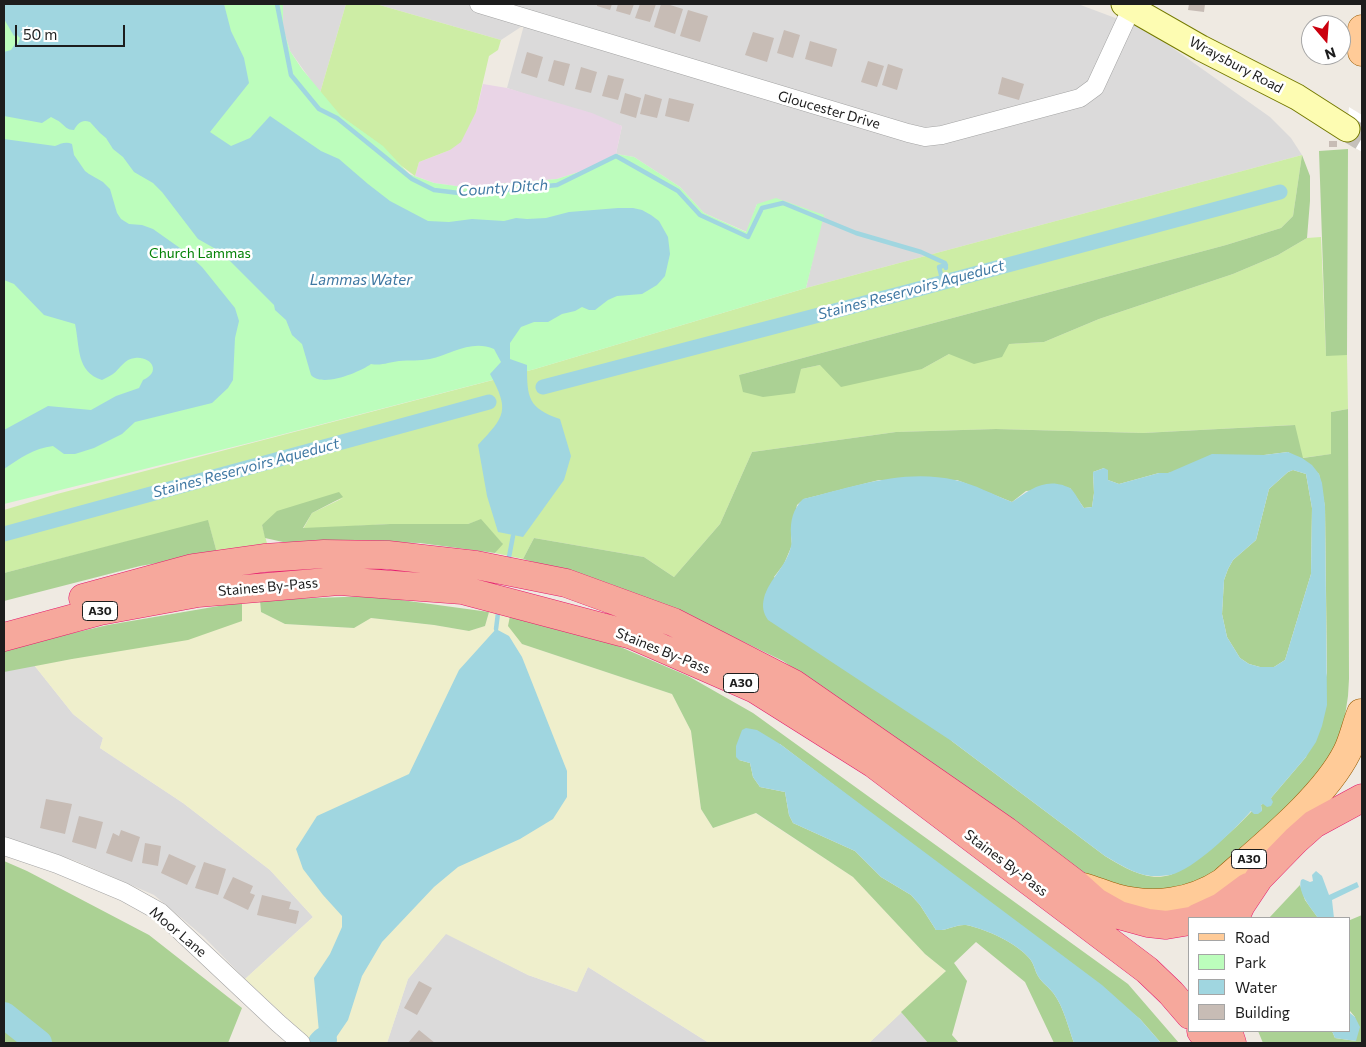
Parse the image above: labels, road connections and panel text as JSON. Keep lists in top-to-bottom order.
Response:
{
  "streets": {
    "highway": ["Staines By-Pass", "A30"],
    "main road": ["Wraysbury Road"],
    "street": ["Gloucester Drive", "Moor Lane"]
  },
  "crossings": [
    ["Wraysbury Road", "Gloucester Drive"],
    ["Staines By-Pass", "A30"]
  ],
  "water": ["County Ditch", "Lammas Water", "Staines Reservoirs Aqueduct"],
  "parks": ["Church Lammas"],
  "legend": [
    "Road",
    "Park",
    "Water",
    "Building"
  ],
  "scale_bar": "50 m",
  "north": "bottom"
}
